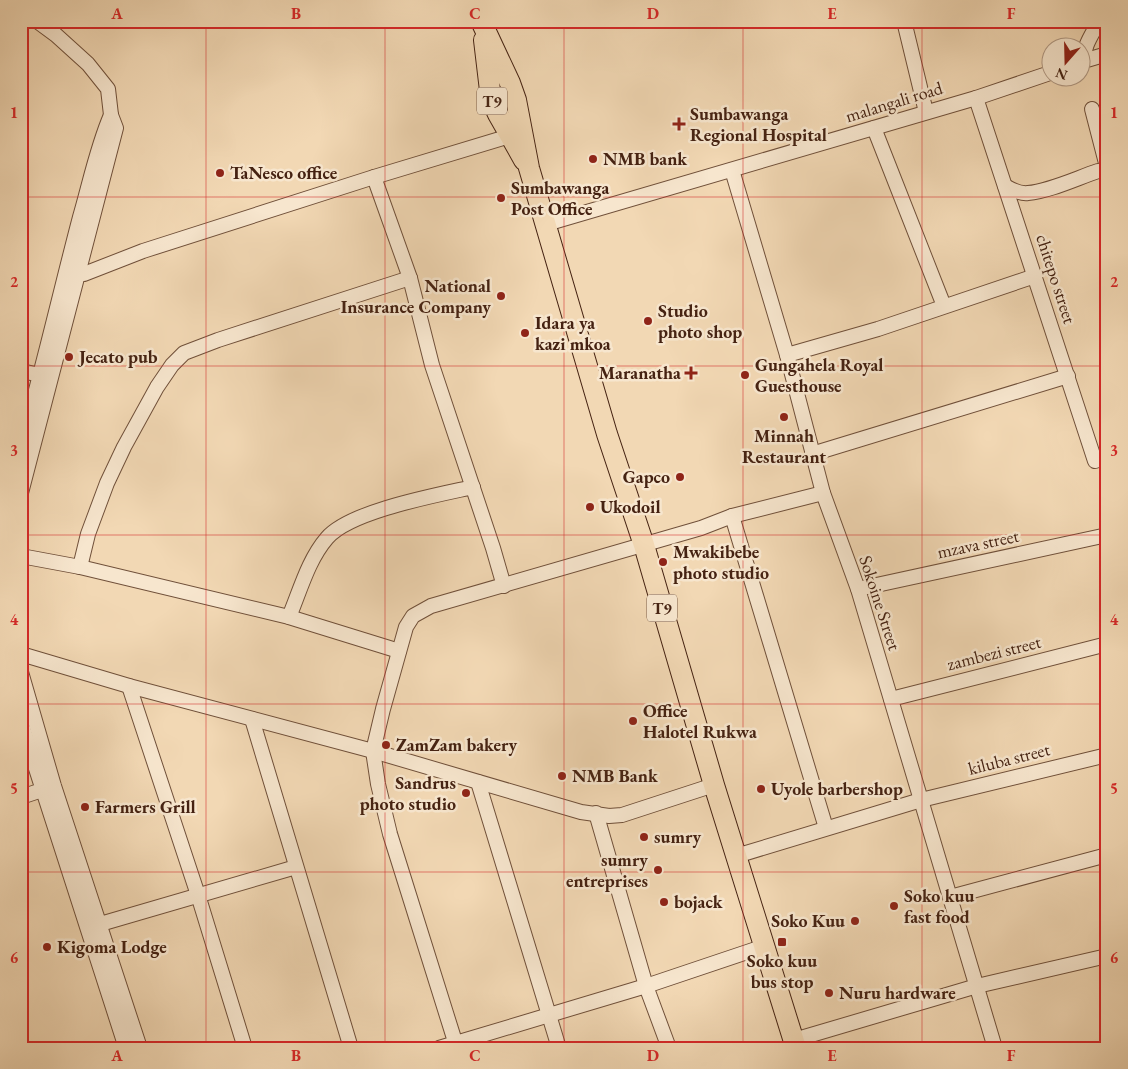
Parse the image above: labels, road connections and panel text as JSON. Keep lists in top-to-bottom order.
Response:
{
  "streets": {
    "highway": ["T9"],
    "street": [
      "malangali road",
      "chitepo street",
      "mzava street",
      "Sokoine Street",
      "zambezi street",
      "kiluba street"
    ]
  },
  "crossings": [
    ["T9", "malangali road"],
    ["T9", "kiluba street"],
    ["malangali road", "chitepo street"],
    ["malangali road", "Sokoine Street"],
    ["mzava street", "Sokoine Street"],
    ["Sokoine Street", "zambezi street"],
    ["Sokoine Street", "kiluba street"]
  ],
  "places": {
    "health": ["Sumbawanga Regional Hospital", "Maranatha"],
    "other": [
      "NMB bank",
      "TaNesco office",
      "Sumbawanga Post Office",
      "National Insurance Company",
      "Studio photo shop",
      "Idara ya kazi mkoa",
      "Jecato pub",
      "Gungahela Royal Guesthouse",
      "Minnah Restaurant",
      "Gapco",
      "Ukodoil",
      "Mwakibebe photo studio",
      "Office Halotel Rukwa",
      "ZamZam bakery",
      "NMB Bank",
      "Uyole barbershop",
      "Sandrus photo studio",
      "Farmers Grill",
      "sumry",
      "sumry entreprises",
      "bojack",
      "Soko kuu fast food",
      "Soko Kuu",
      "Kigoma Lodge",
      "Nuru hardware"
    ],
    "transit": ["Soko kuu bus stop"]
  },
  "north": "bottom",
  "grid": {
    "columns": [
      "A",
      "B",
      "C",
      "D",
      "E",
      "F"
    ],
    "rows": [
      "1",
      "2",
      "3",
      "4",
      "5",
      "6"
    ]
  }
}
